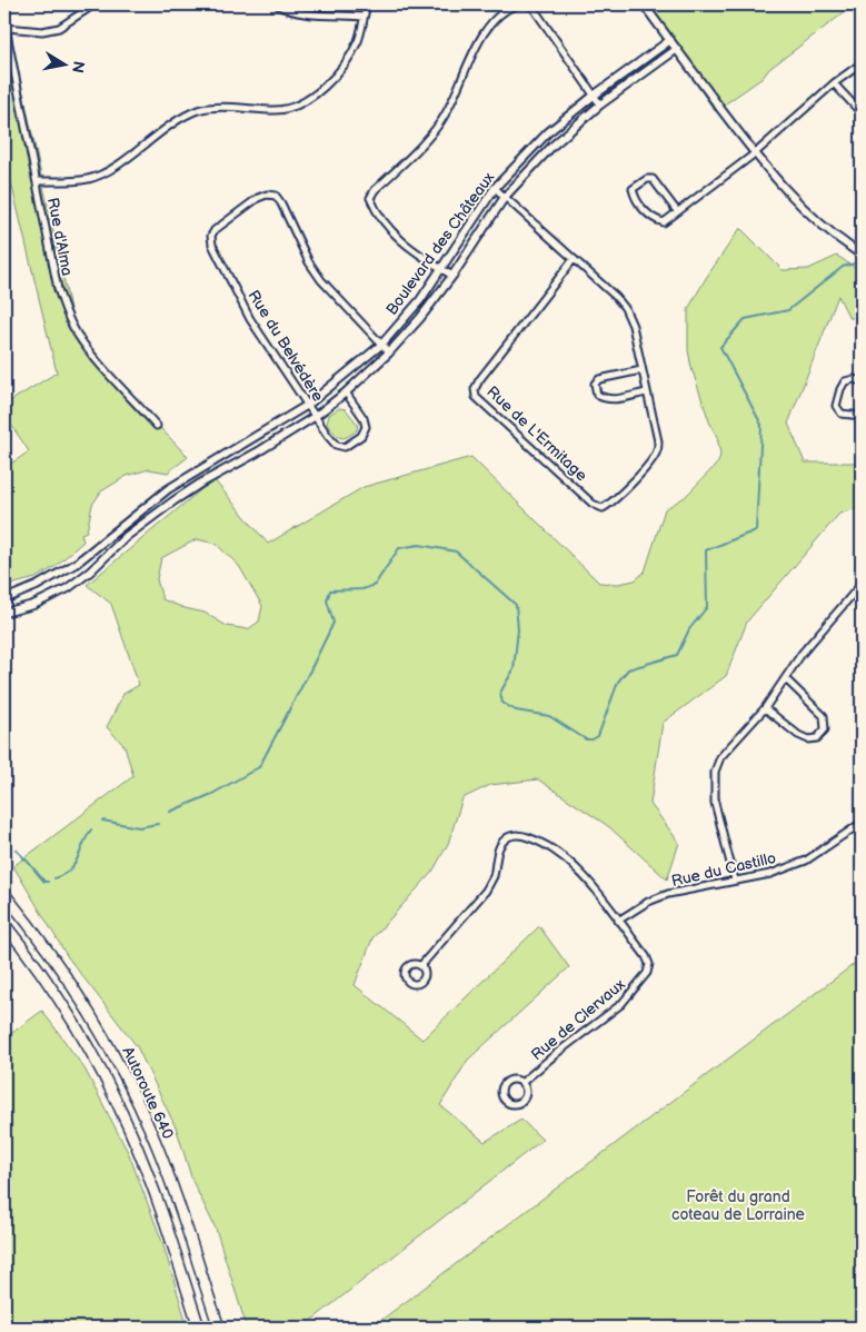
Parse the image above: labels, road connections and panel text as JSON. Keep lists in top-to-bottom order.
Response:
{
  "streets": {
    "highway": ["Autoroute 640"],
    "street": [
      "Rue d'Alma",
      "Boulevard des Châteaux",
      "Rue du Belvédère",
      "Rue de L'Ermitage",
      "Rue du Castillo",
      "Rue de Clervaux"
    ]
  },
  "crossings": [
    ["Boulevard des Châteaux", "Rue du Belvédère"],
    ["Boulevard des Châteaux", "Rue de L'Ermitage"],
    ["Rue du Castillo", "Rue de Clervaux"]
  ],
  "parks": ["Forêt du grand coteau de Lorraine"],
  "north": "right"
}
